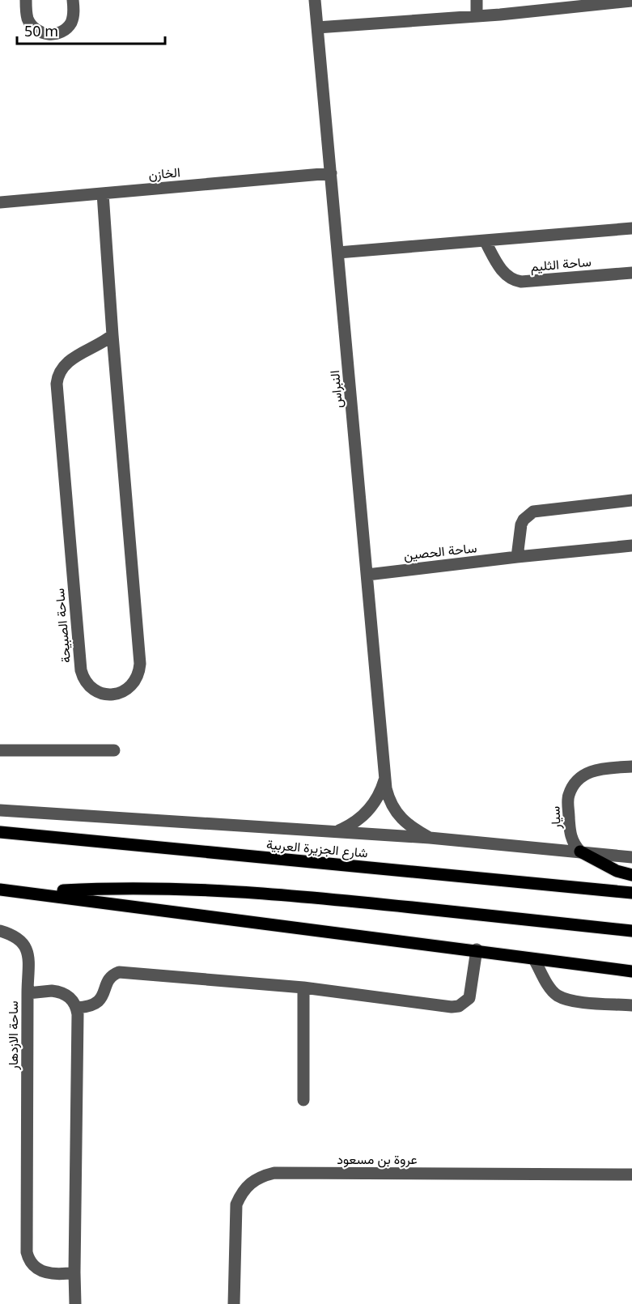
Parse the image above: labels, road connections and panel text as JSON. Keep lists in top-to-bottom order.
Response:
{
  "streets": {
    "main road": ["شارع الجزيرة العربية"],
    "street": [
      "الخازن",
      "ساحة الثليم",
      "النبراس",
      "ساحة الحصين",
      "ساحة الصبيحة",
      "سيار",
      "ساحة الازدهار",
      "عروة بن مسعود"
    ]
  },
  "crossings": [
    ["الخازن", "النبراس"],
    ["الخازن", "ساحة الصبيحة"],
    ["النبراس", "ساحة الحصين"],
    ["النبراس", "شارع الجزيرة العربية"],
    ["سيار", "شارع الجزيرة العربية"]
  ],
  "scale_bar": "50 m"
}
